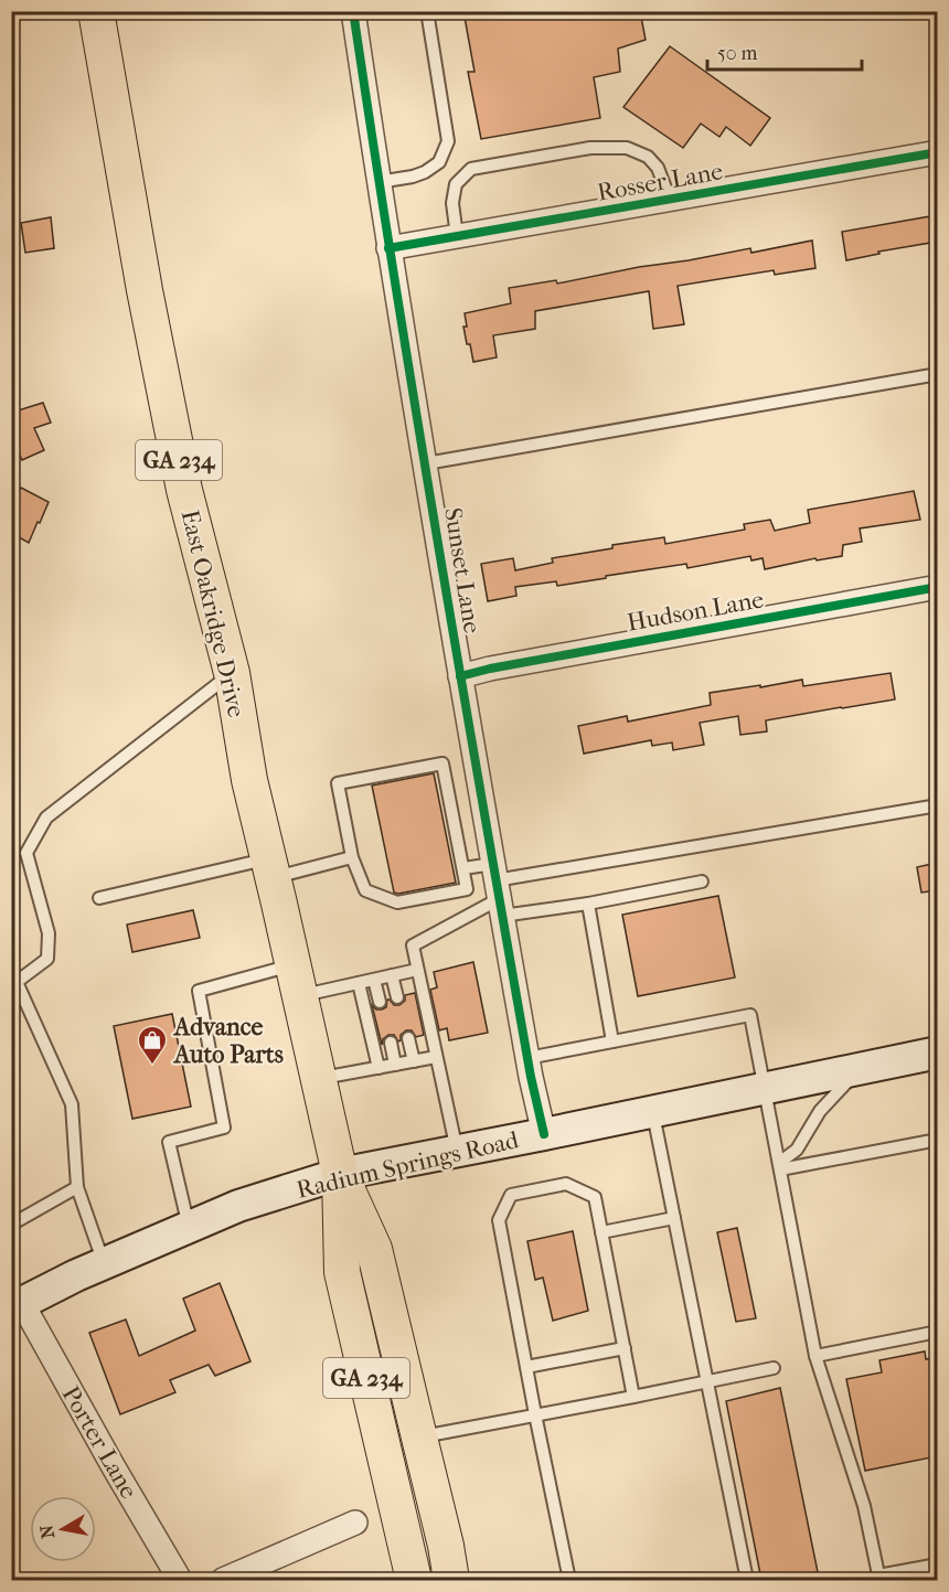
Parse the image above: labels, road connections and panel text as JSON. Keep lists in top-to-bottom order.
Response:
{
  "streets": {
    "main road": ["GA 234", "East Oakridge Drive", "Radium Springs Road"],
    "street": [
      "Rosser Lane",
      "Sunset Lane",
      "Hudson Lane",
      "Porter Lane"
    ]
  },
  "crossings": [
    ["Rosser Lane", "Sunset Lane"],
    ["Sunset Lane", "Hudson Lane"],
    ["Sunset Lane", "Radium Springs Road"],
    ["East Oakridge Drive", "Radium Springs Road"],
    ["Radium Springs Road", "Porter Lane"]
  ],
  "places": {
    "shop": ["Advance Auto Parts"]
  },
  "scale_bar": "50 m",
  "north": "left"
}
